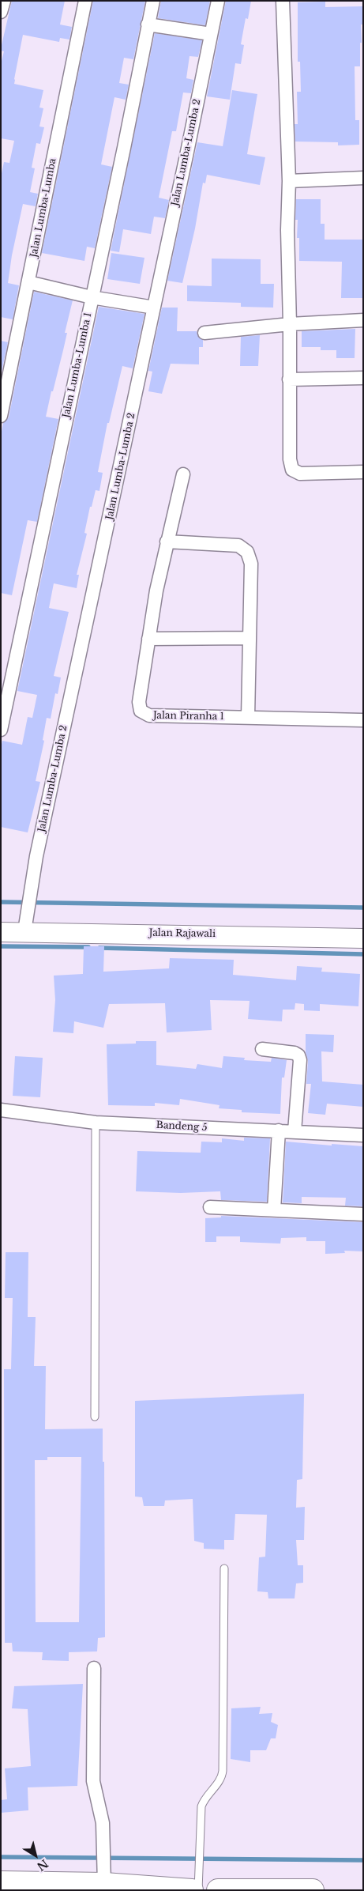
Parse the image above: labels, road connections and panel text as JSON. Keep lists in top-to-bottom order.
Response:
{
  "streets": {
    "main road": ["Jalan Rajawali"],
    "street": [
      "Jalan Lumba-Lumba 2",
      "Jalan Lumba-Lumba",
      "Jalan Lumba-Lumba 1",
      "Jalan Piranha 1",
      "Bandeng 5"
    ]
  },
  "crossings": [
    ["Jalan Lumba-Lumba 2", "Jalan Rajawali"]
  ],
  "north": "bottom right"
}
